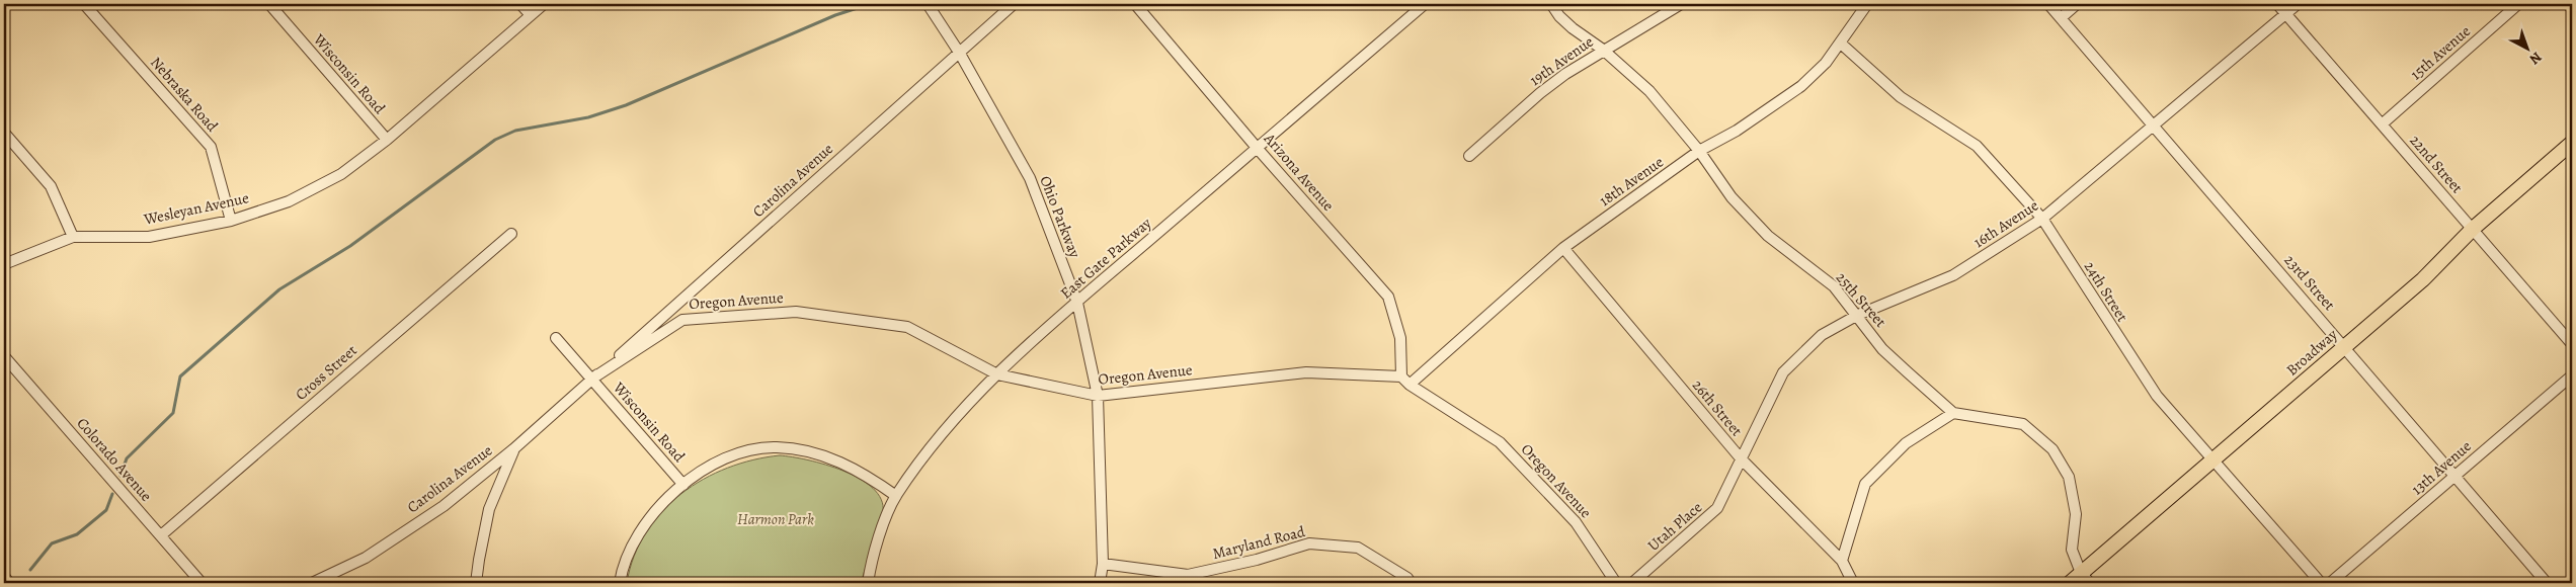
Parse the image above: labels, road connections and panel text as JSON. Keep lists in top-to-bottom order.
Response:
{
  "streets": {
    "main road": ["Broadway"],
    "street": [
      "15th Avenue",
      "19th Avenue",
      "Wisconsin Road",
      "Nebraska Road",
      "22nd Street",
      "Arizona Avenue",
      "Carolina Avenue",
      "18th Avenue",
      "Wesleyan Avenue",
      "Ohio Parkway",
      "16th Avenue",
      "East Gate Parkway",
      "23rd Street",
      "24th Street",
      "25th Street",
      "Oregon Avenue",
      "Cross Street",
      "26th Street",
      "Colorado Avenue",
      "13th Avenue",
      "Utah Place",
      "Maryland Road"
    ]
  },
  "crossings": [
    ["15th Avenue", "22nd Street"],
    ["19th Avenue", "25th Street"],
    ["Wisconsin Road", "Carolina Avenue"],
    ["Wisconsin Road", "Wesleyan Avenue"],
    ["Wisconsin Road", "Oregon Avenue"],
    ["Nebraska Road", "Wesleyan Avenue"],
    ["22nd Street", "16th Avenue"],
    ["22nd Street", "Broadway"],
    ["Arizona Avenue", "18th Avenue"],
    ["Arizona Avenue", "East Gate Parkway"],
    ["Arizona Avenue", "Oregon Avenue"],
    ["Carolina Avenue", "Ohio Parkway"],
    ["Carolina Avenue", "Oregon Avenue"],
    ["18th Avenue", "24th Street"],
    ["18th Avenue", "25th Street"],
    ["18th Avenue", "Oregon Avenue"],
    ["18th Avenue", "26th Street"],
    ["Ohio Parkway", "East Gate Parkway"],
    ["Ohio Parkway", "Oregon Avenue"],
    ["Ohio Parkway", "Maryland Road"],
    ["16th Avenue", "23rd Street"],
    ["16th Avenue", "24th Street"],
    ["16th Avenue", "25th Street"],
    ["16th Avenue", "26th Street"],
    ["16th Avenue", "Utah Place"],
    ["East Gate Parkway", "Oregon Avenue"],
    ["23rd Street", "Broadway"],
    ["23rd Street", "13th Avenue"],
    ["24th Street", "Broadway"],
    ["Cross Street", "Colorado Avenue"],
    ["26th Street", "Utah Place"]
  ],
  "parks": ["Harmon Park"],
  "north": "bottom right"
}
